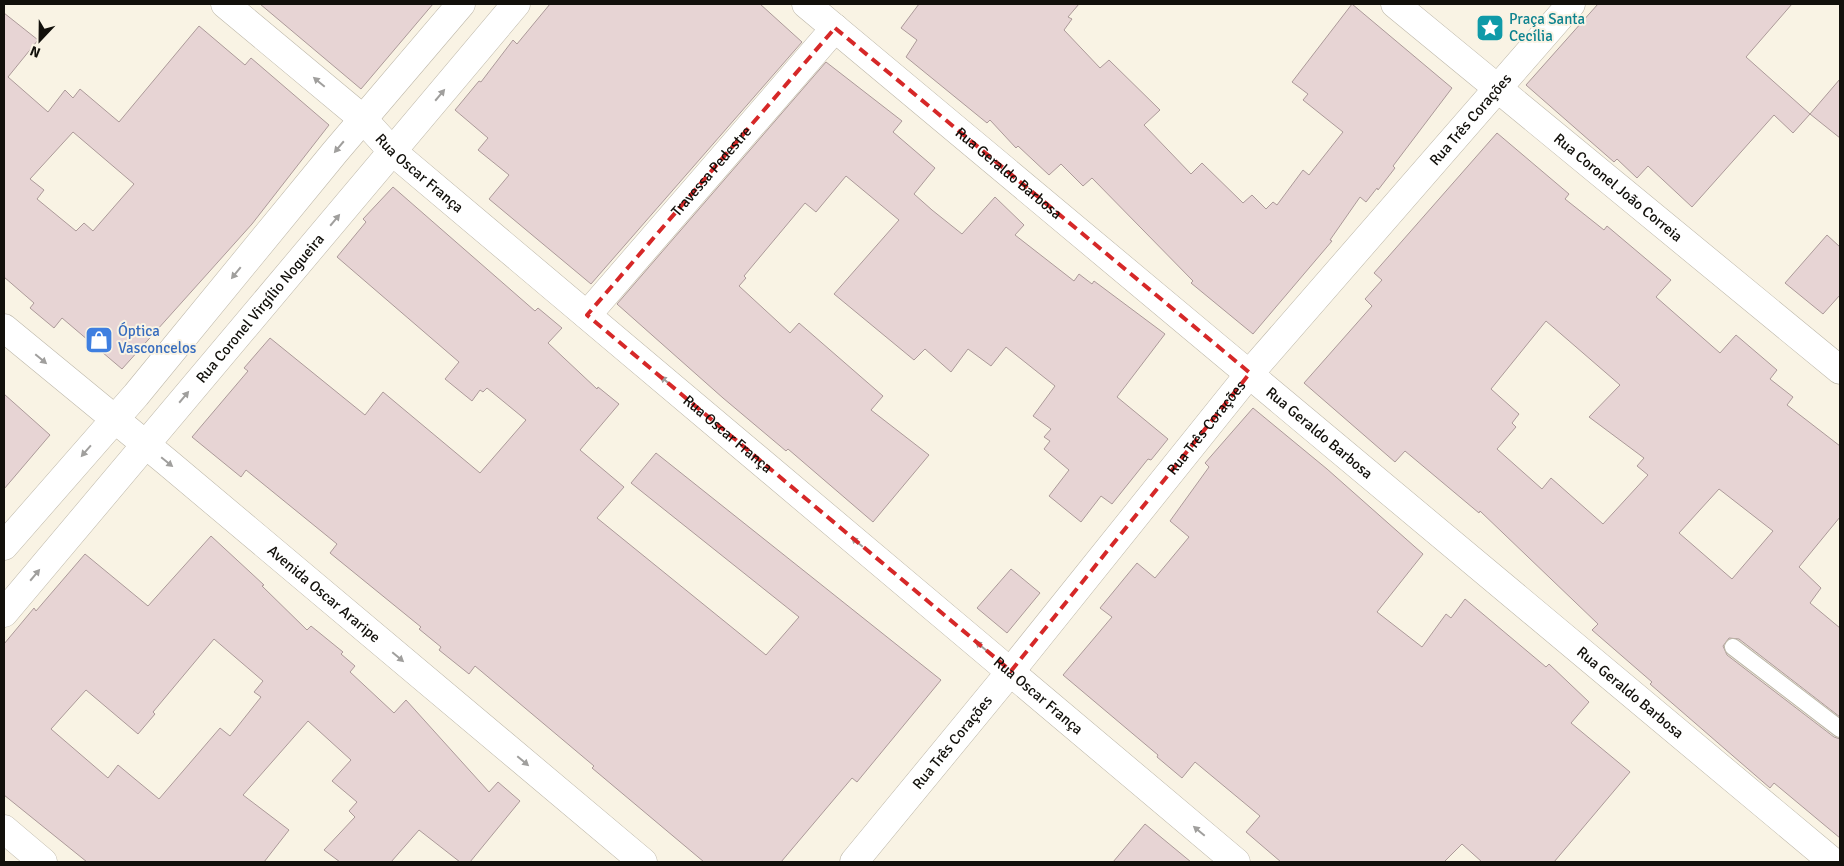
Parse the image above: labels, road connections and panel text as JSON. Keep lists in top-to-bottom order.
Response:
{
  "streets": {
    "street": [
      "Rua Três Corações",
      "Rua Oscar França",
      "Travessa Pedestre",
      "Rua Geraldo Barbosa",
      "Rua Coronel João Correia",
      "Rua Coronel Virgílio Nogueira",
      "Avenida Oscar Araripe"
    ]
  },
  "crossings": [
    ["Rua Três Corações", "Rua Oscar França"],
    ["Rua Três Corações", "Rua Geraldo Barbosa"],
    ["Rua Três Corações", "Rua Coronel João Correia"],
    ["Rua Oscar França", "Travessa Pedestre"],
    ["Rua Oscar França", "Rua Coronel Virgílio Nogueira"],
    ["Travessa Pedestre", "Rua Geraldo Barbosa"],
    ["Rua Coronel Virgílio Nogueira", "Avenida Oscar Araripe"]
  ],
  "one_way": ["Rua Oscar França", "Avenida Oscar Araripe"],
  "places": {
    "place": ["Praça Santa Cecília"],
    "shop": ["Óptica Vasconcelos"]
  },
  "north": "bottom"
}
